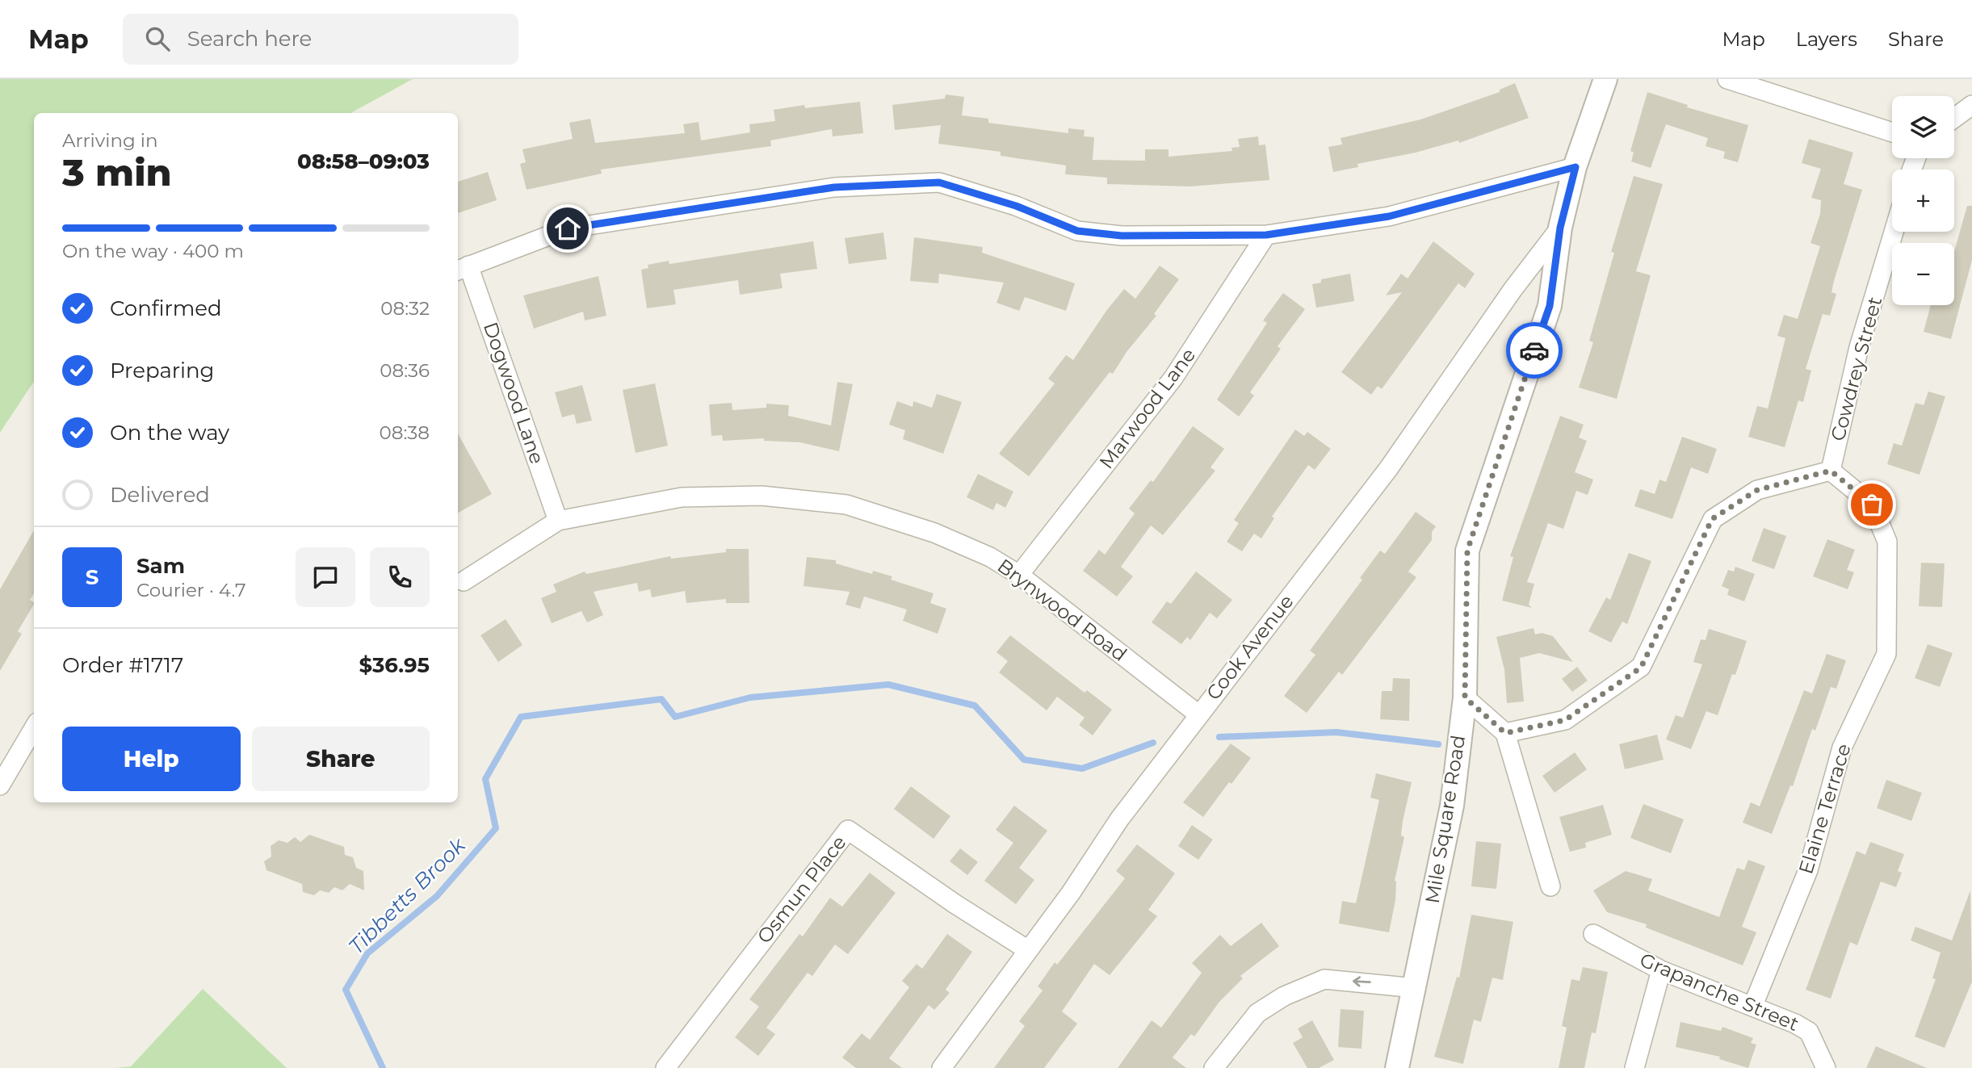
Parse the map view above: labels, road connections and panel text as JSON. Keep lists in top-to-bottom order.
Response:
{
  "streets": {
    "street": [
      "Cowdrey Street",
      "Dogwood Lane",
      "Marwood Lane",
      "Brynwood Road",
      "Cook Avenue",
      "Elaine Terrace",
      "Mile Square Road",
      "Osmun Place",
      "Grapanche Street"
    ]
  },
  "crossings": [
    ["Cowdrey Street", "Elaine Terrace"],
    ["Dogwood Lane", "Brynwood Road"],
    ["Marwood Lane", "Brynwood Road"],
    ["Brynwood Road", "Cook Avenue"],
    ["Cook Avenue", "Mile Square Road"],
    ["Cook Avenue", "Osmun Place"],
    ["Elaine Terrace", "Grapanche Street"]
  ],
  "water": ["Tibbetts Brook"],
  "page": {
    "header": "Map",
    "search": "Search here",
    "nav": ["Map", "Layers", "Share"],
    "map_buttons": ["+", "−"],
    "heading": ["3 min", "Arriving in", "08:58–09:03"],
    "panel": [
      "Sam",
      "Courier · 4.7",
      "Order #1717",
      "$36.95"
    ],
    "bar": "On the way · 400 m",
    "list": [
      ["Confirmed", "08:32"],
      ["Preparing", "08:36"],
      ["On the way", "08:38"],
      "Delivered"
    ],
    "round": "S",
    "buttons": ["Help", "Share"]
  }
}
